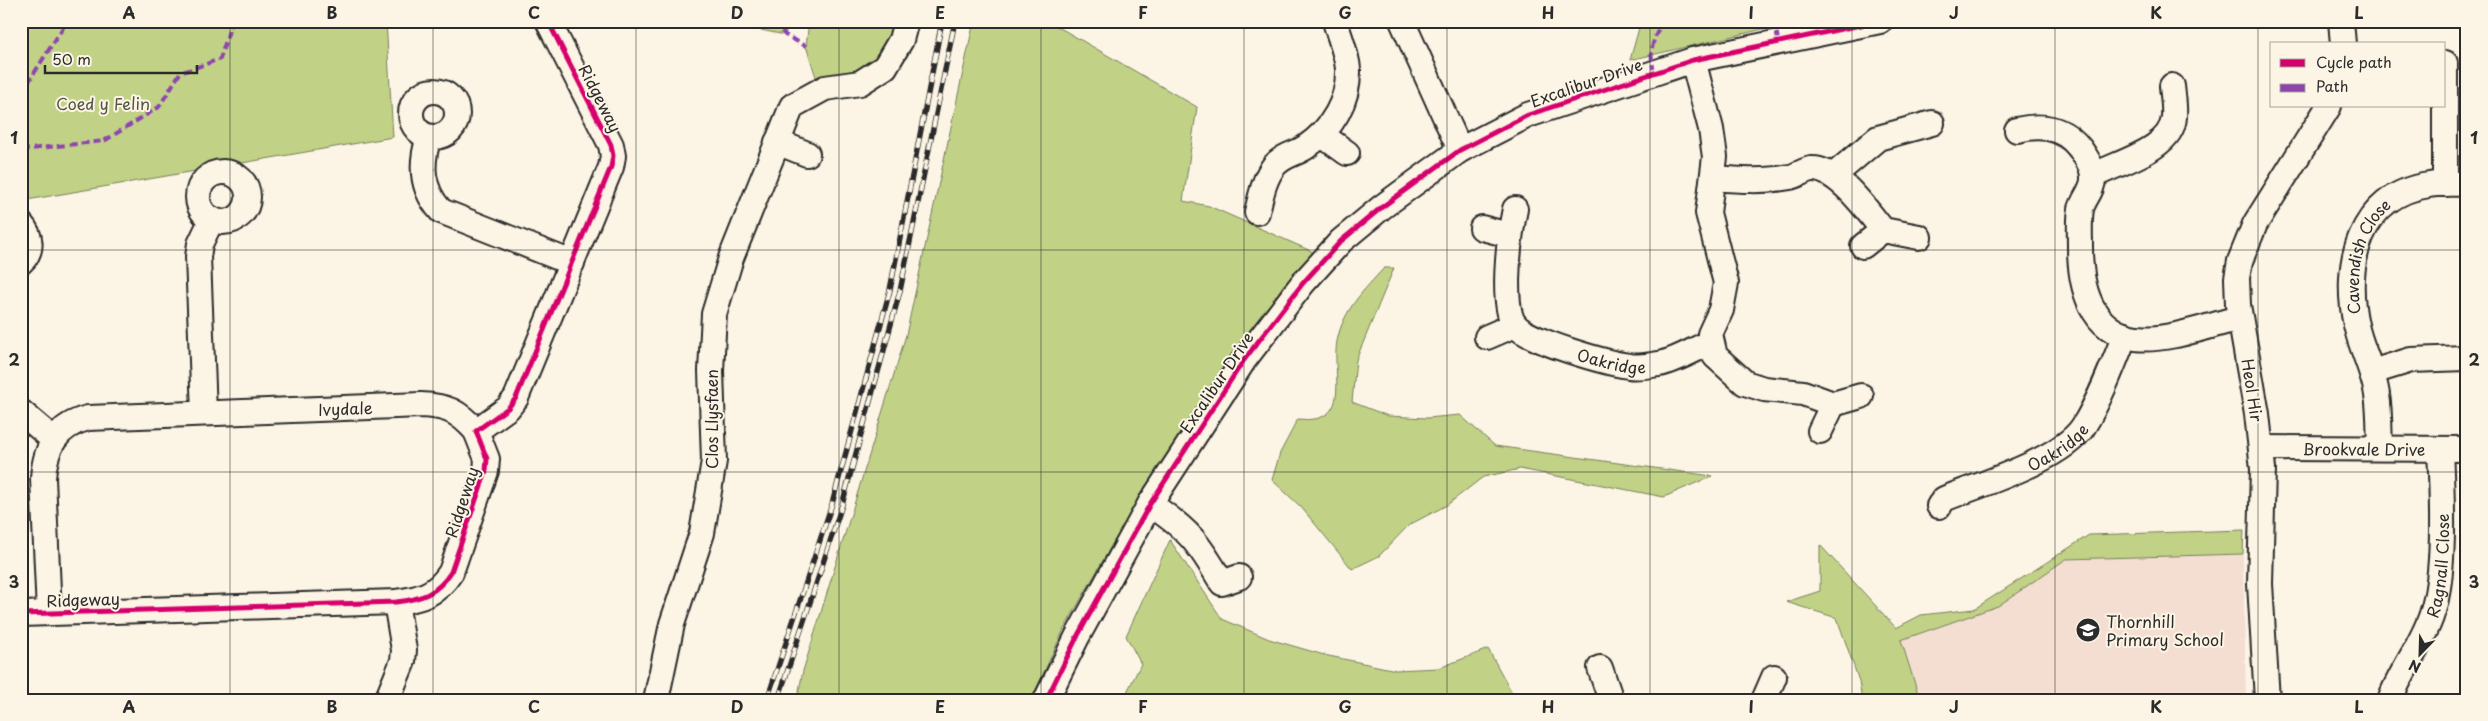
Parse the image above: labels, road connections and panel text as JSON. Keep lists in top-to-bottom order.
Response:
{
  "streets": {
    "street": [
      "Excalibur Drive",
      "Ridgeway",
      "Cavendish Close",
      "Oakridge",
      "Heol Hir",
      "Ivydale",
      "Clos Llysfaen",
      "Brookvale Drive",
      "Ragnall Close"
    ]
  },
  "crossings": [
    ["Ridgeway", "Ivydale"],
    ["Cavendish Close", "Brookvale Drive"],
    ["Heol Hir", "Brookvale Drive"],
    ["Brookvale Drive", "Ragnall Close"]
  ],
  "parks": ["Coed y Felin"],
  "places": {
    "school or university": ["Thornhill Primary School"]
  },
  "legend": ["Cycle path", "Path"],
  "scale_bar": "50 m",
  "north": "bottom left",
  "grid": {
    "columns": [
      "A",
      "B",
      "C",
      "D",
      "E",
      "F",
      "G",
      "H",
      "I",
      "J",
      "K",
      "L"
    ],
    "rows": ["1", "2", "3"]
  }
}
